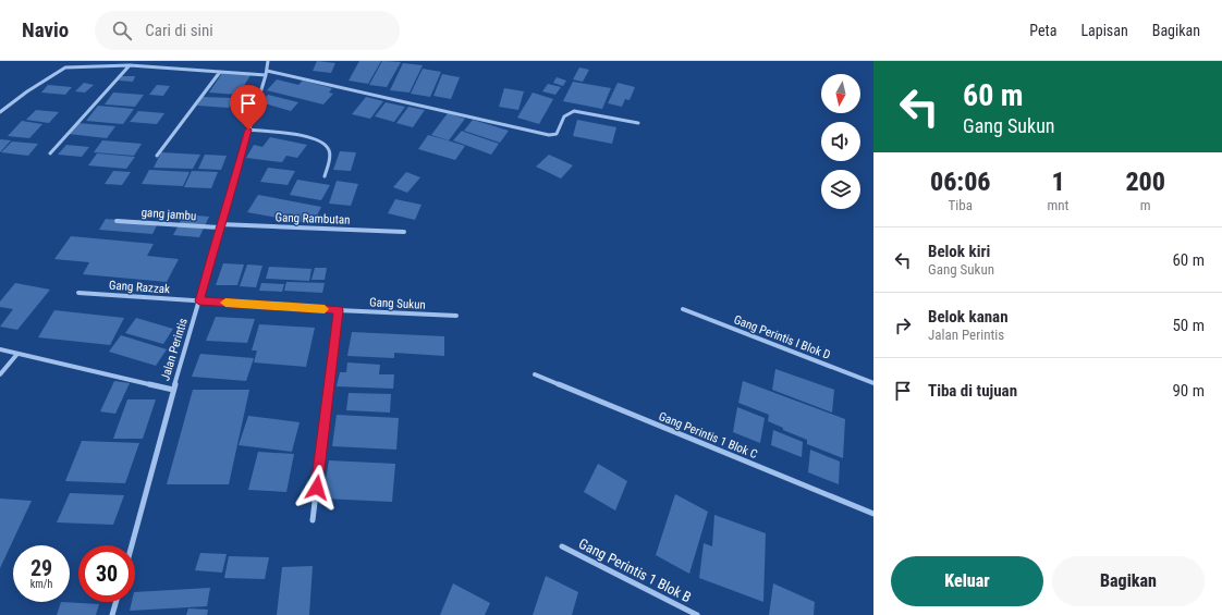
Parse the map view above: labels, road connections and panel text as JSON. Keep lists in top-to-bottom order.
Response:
{
  "streets": {
    "street": [
      "gang jambu",
      "Gang Rambutan",
      "Gang Razzak",
      "Gang Sukun",
      "Gang Perintis I Blok D",
      "Jalan Perintis",
      "Gang Perintis 1 Blok C",
      "Gang Perintis 1 Blok B"
    ]
  },
  "crossings": [
    ["gang jambu", "Gang Rambutan"],
    ["gang jambu", "Jalan Perintis"],
    ["Gang Rambutan", "Jalan Perintis"],
    ["Gang Razzak", "Gang Sukun"],
    ["Gang Razzak", "Jalan Perintis"],
    ["Gang Sukun", "Jalan Perintis"]
  ],
  "north": "bottom",
  "page": {
    "header": "Navio",
    "search": "Cari di sini",
    "nav": ["Peta", "Lapisan", "Bagikan"],
    "turn": ["60 m", "Gang Sukun"],
    "eta": [
      "06:06",
      "Tiba",
      "1",
      "mnt",
      "200",
      "m"
    ],
    "list": [
      {
        "name": "Belok kiri",
        "note": "Gang Sukun",
        "value": "60 m"
      },
      {
        "name": "Belok kanan",
        "note": "Jalan Perintis",
        "value": "50 m"
      },
      {
        "name": "Tiba di tujuan",
        "value": "90 m"
      }
    ],
    "speed": "29 km/h",
    "limit": "30",
    "buttons": ["Keluar", "Bagikan"]
  }
}
